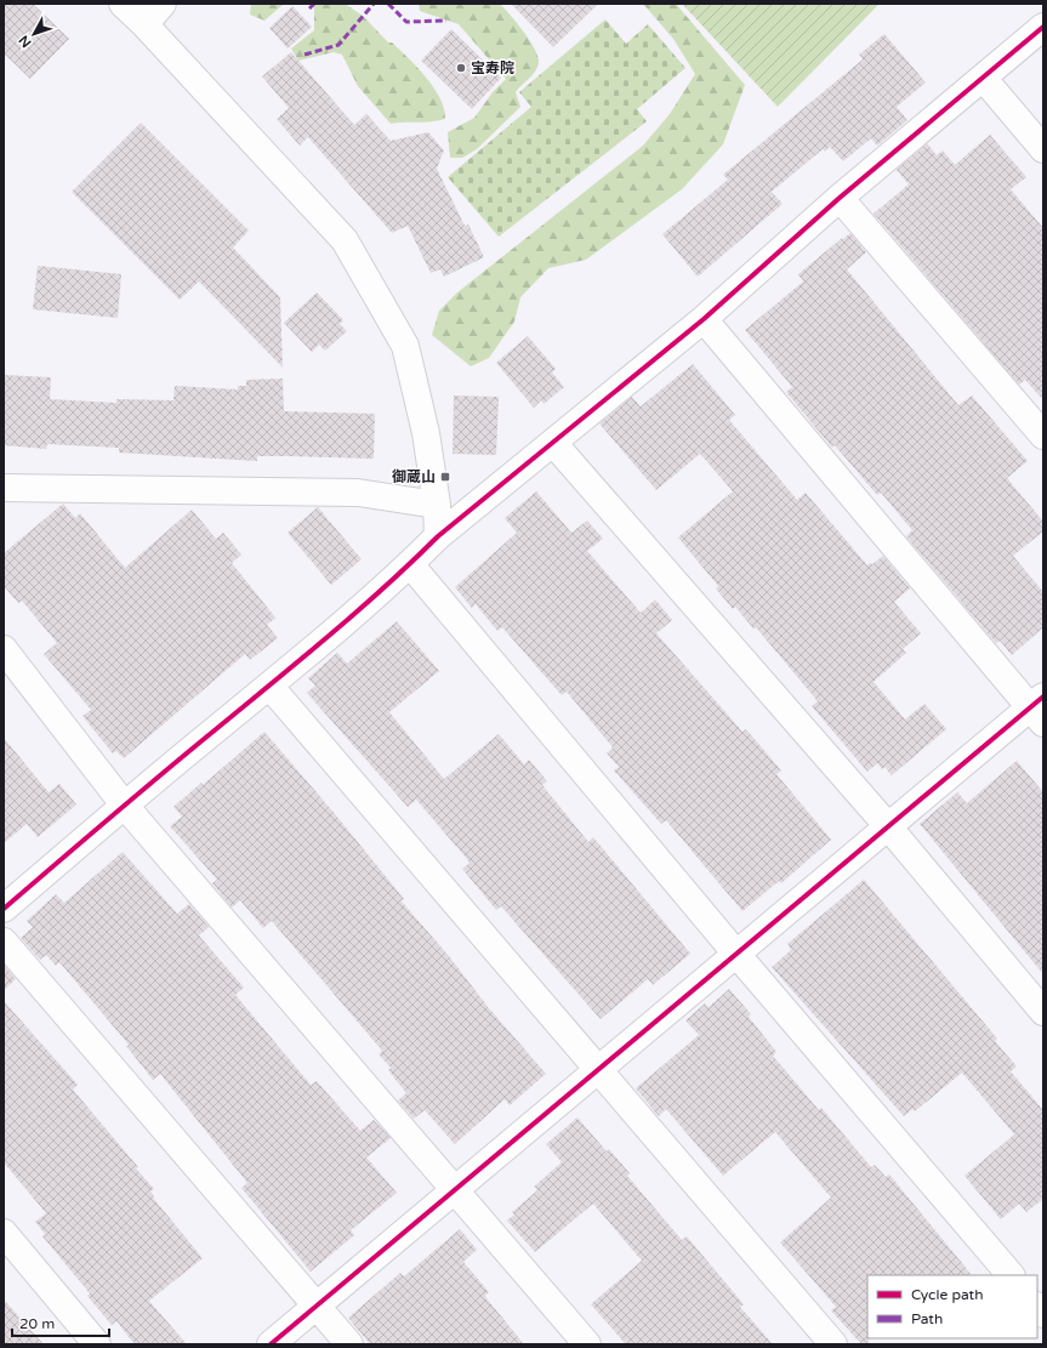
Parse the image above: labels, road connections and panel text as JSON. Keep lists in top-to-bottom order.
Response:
{
  "places": {
    "other": ["宝寿院"],
    "transit": ["御蔵山"]
  },
  "legend": ["Cycle path", "Path"],
  "scale_bar": "20 m",
  "north": "bottom left"
}
